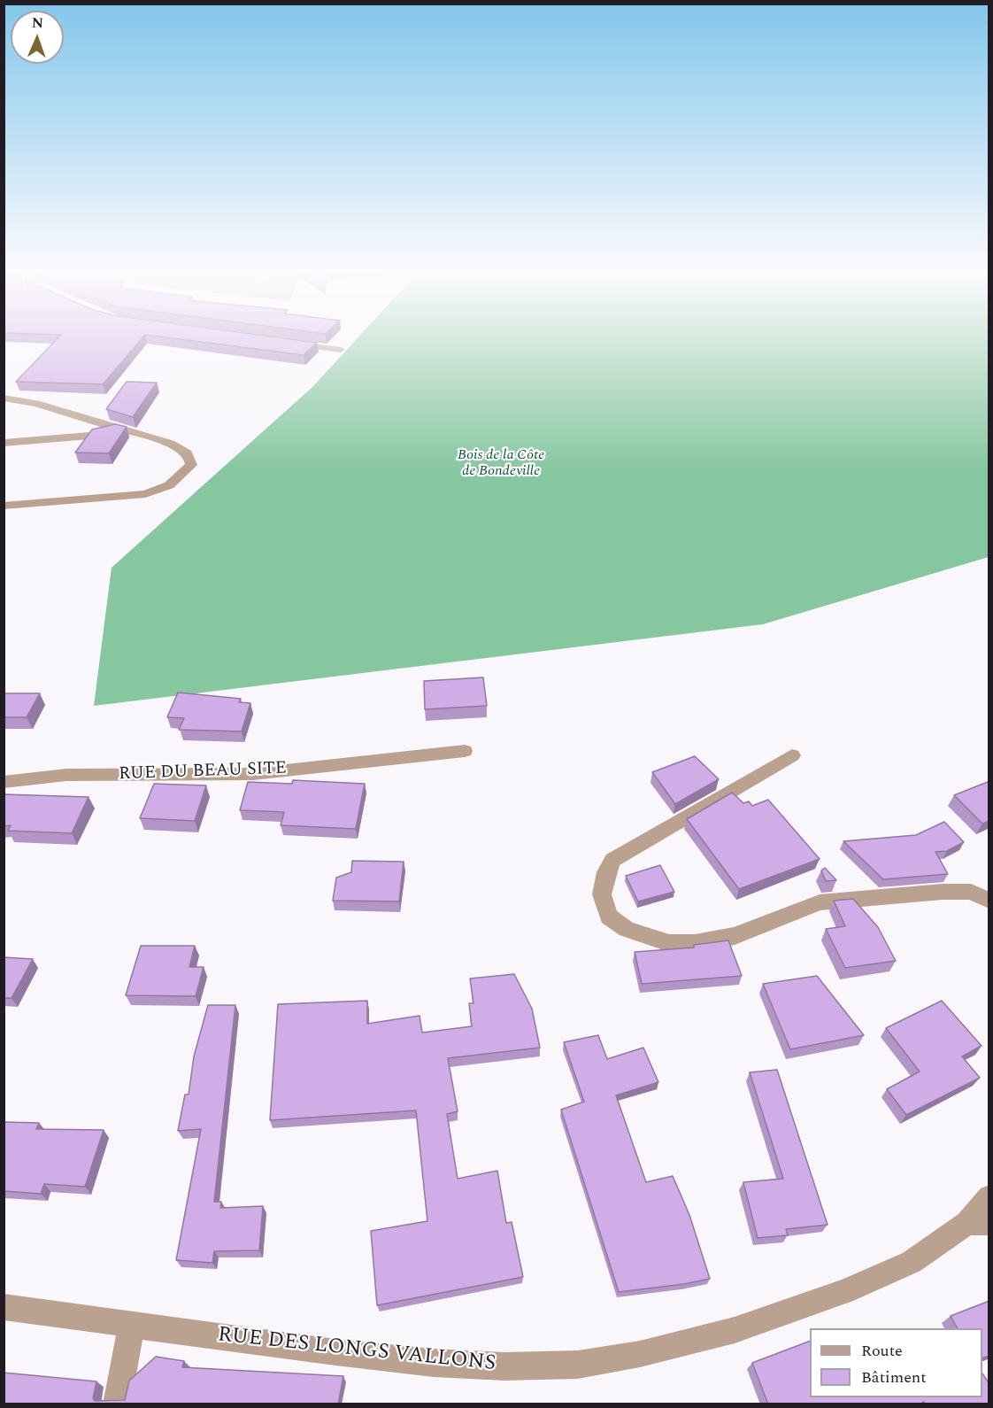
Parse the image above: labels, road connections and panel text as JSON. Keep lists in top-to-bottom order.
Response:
{
  "streets": {
    "street": ["RUE DU BEAU SITE", "RUE DES LONGS VALLONS"]
  },
  "parks": ["Bois de la Côte de Bondeville"],
  "legend": ["Route", "Bâtiment"],
  "north": "top"
}
